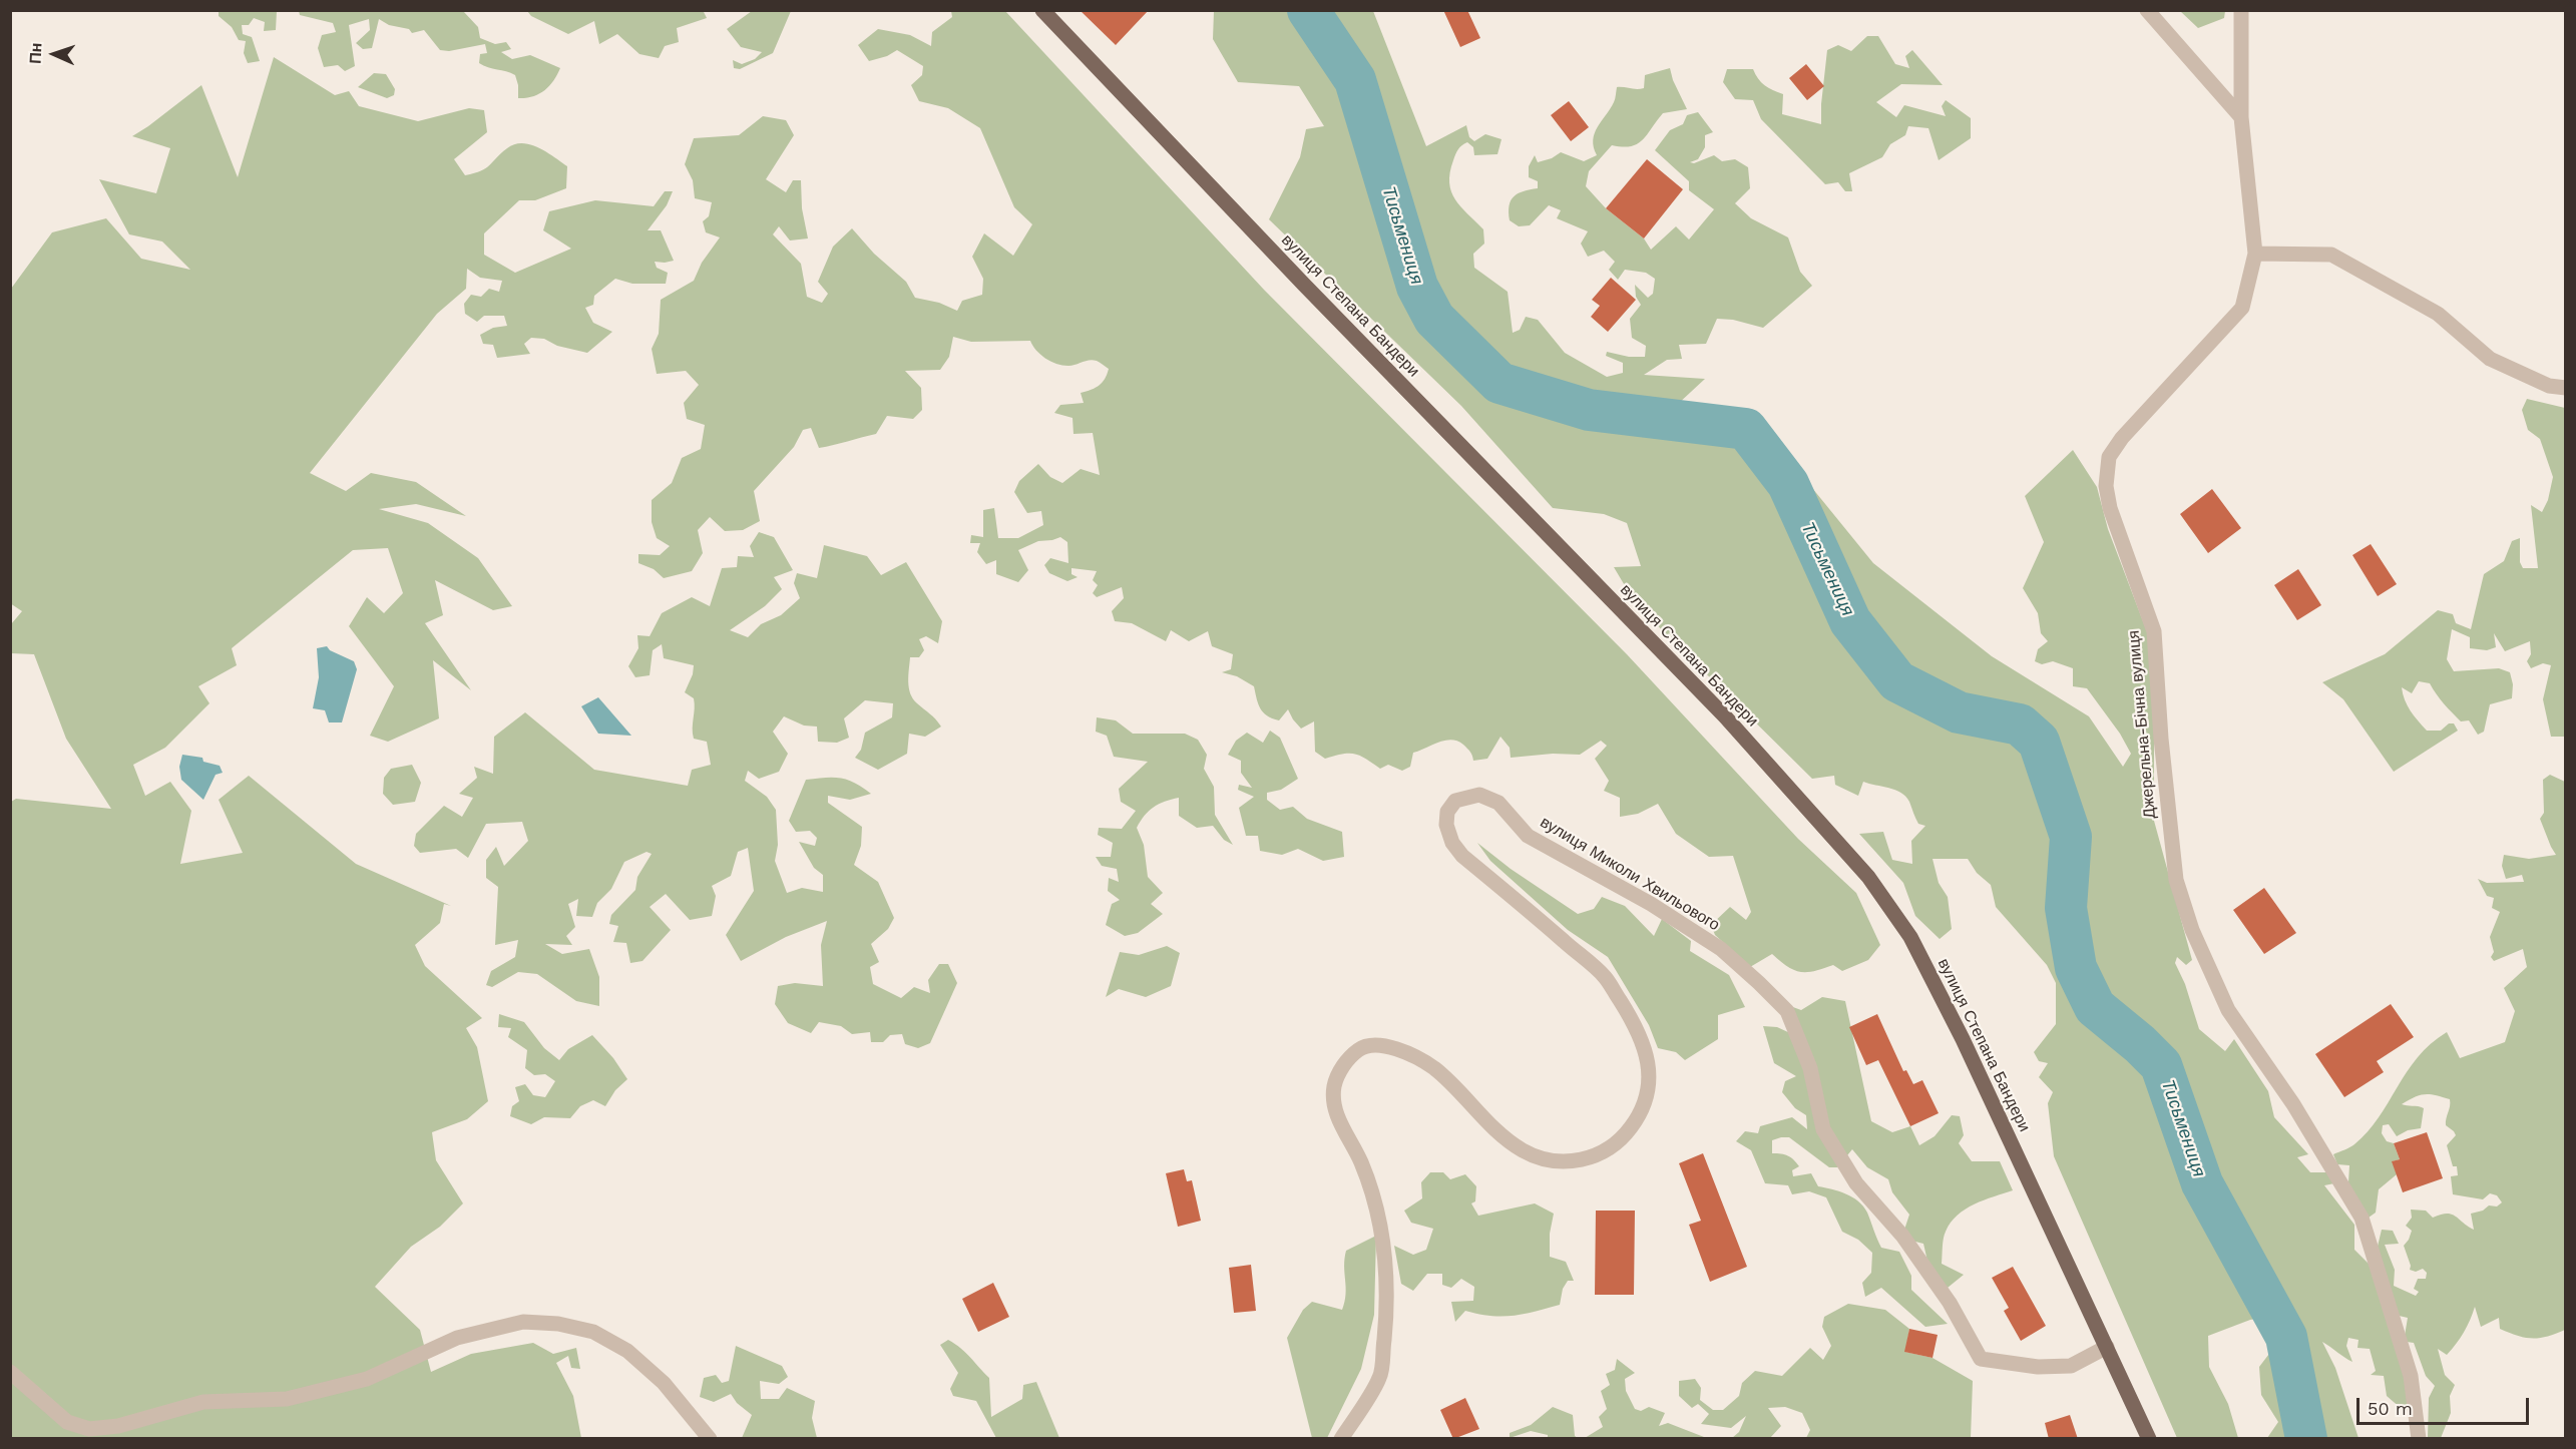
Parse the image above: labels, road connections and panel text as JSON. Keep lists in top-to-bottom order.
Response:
{
  "streets": {
    "main road": ["вулиця Степана Бандери"],
    "street": ["Джерельна-Бічна вулиця", "вулиця Миколи Хвильового"]
  },
  "crossings": [
    ["вулиця Степана Бандери", "вулиця Миколи Хвильового"]
  ],
  "water": ["Тисьмениця"],
  "scale_bar": "50 m",
  "north": "left"
}
